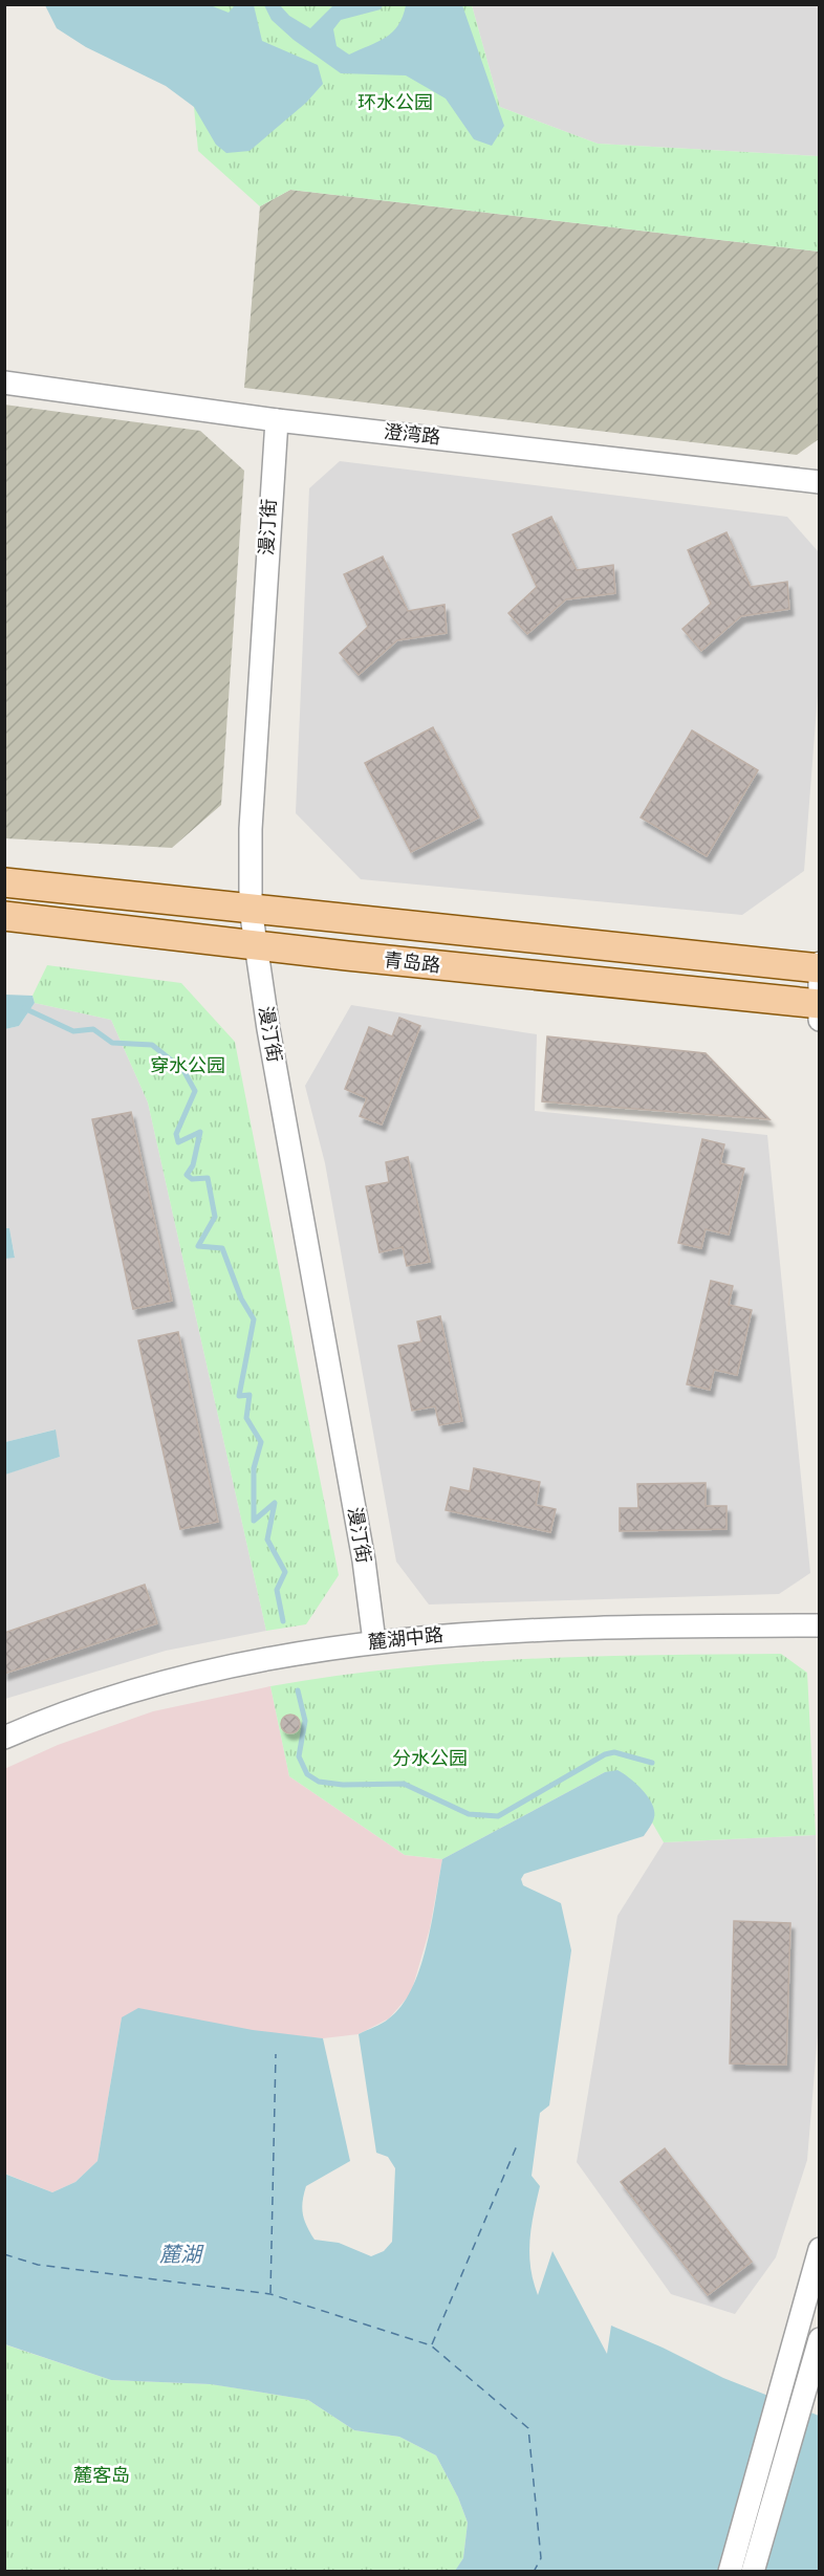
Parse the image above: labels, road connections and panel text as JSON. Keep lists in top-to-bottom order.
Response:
{
  "streets": {
    "main road": ["青岛路"],
    "street": ["澄湾路", "漫汀街", "麓湖中路"]
  },
  "crossings": [
    ["澄湾路", "漫汀街"],
    ["漫汀街", "青岛路"],
    ["漫汀街", "麓湖中路"]
  ],
  "water": ["麓湖"],
  "parks": [
    "环水公园",
    "穿水公园",
    "分水公园",
    "麓客岛"
  ]
}
